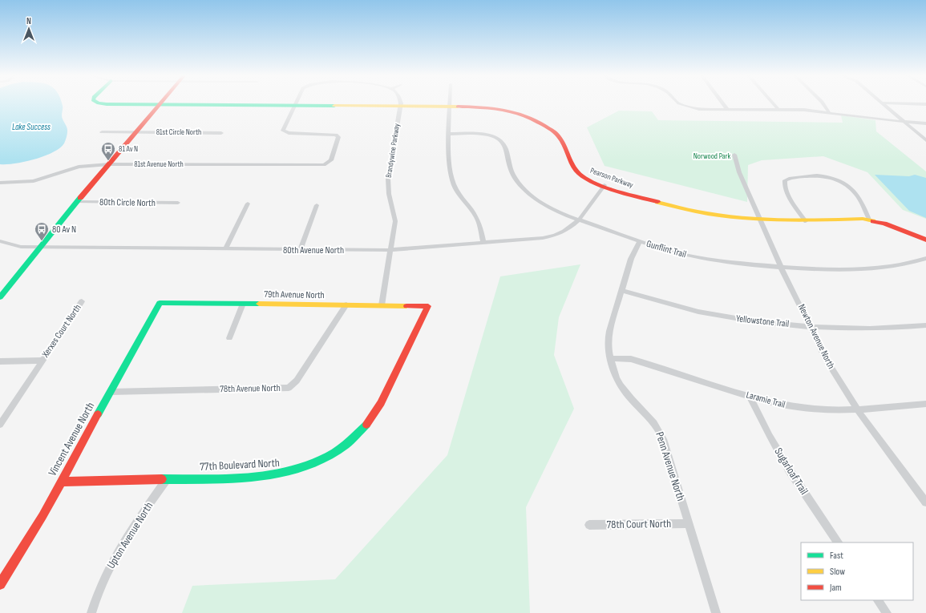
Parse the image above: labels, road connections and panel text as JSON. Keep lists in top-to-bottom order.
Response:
{
  "streets": {
    "street": [
      "81st Circle North",
      "Brandywine Parkway",
      "81st Avenue North",
      "Pearson Parkway",
      "80th Circle North",
      "Gunflint Trail",
      "80th Avenue North",
      "79th Avenue North",
      "Yellowstone Trail",
      "Xerxes Court North",
      "Newton Avenue North",
      "78th Avenue North",
      "Laramie Trail",
      "Vincent Avenue North",
      "77th Boulevard North",
      "Penn Avenue North",
      "Sugarloaf Trail",
      "78th Court North",
      "Upton Avenue North"
    ]
  },
  "crossings": [
    ["Brandywine Parkway", "Pearson Parkway"],
    ["Brandywine Parkway", "80th Avenue North"],
    ["Brandywine Parkway", "79th Avenue North"],
    ["81st Avenue North", "Pearson Parkway"],
    ["Pearson Parkway", "80th Avenue North"],
    ["Pearson Parkway", "Newton Avenue North"],
    ["Gunflint Trail", "80th Avenue North"],
    ["Gunflint Trail", "Newton Avenue North"],
    ["Gunflint Trail", "Penn Avenue North"],
    ["79th Avenue North", "78th Avenue North"],
    ["79th Avenue North", "Vincent Avenue North"],
    ["79th Avenue North", "77th Boulevard North"],
    ["Yellowstone Trail", "Newton Avenue North"],
    ["Yellowstone Trail", "Penn Avenue North"],
    ["Newton Avenue North", "Laramie Trail"],
    ["78th Avenue North", "Vincent Avenue North"],
    ["Laramie Trail", "Penn Avenue North"],
    ["Laramie Trail", "Sugarloaf Trail"],
    ["Vincent Avenue North", "77th Boulevard North"],
    ["77th Boulevard North", "Upton Avenue North"],
    ["Penn Avenue North", "78th Court North"]
  ],
  "water": ["Lake Success"],
  "parks": ["Norwood Park"],
  "places": {
    "bus stop": ["81 Av N", "80 Av N"]
  },
  "legend": ["Fast", "Slow", "Jam"],
  "north": "top"
}
